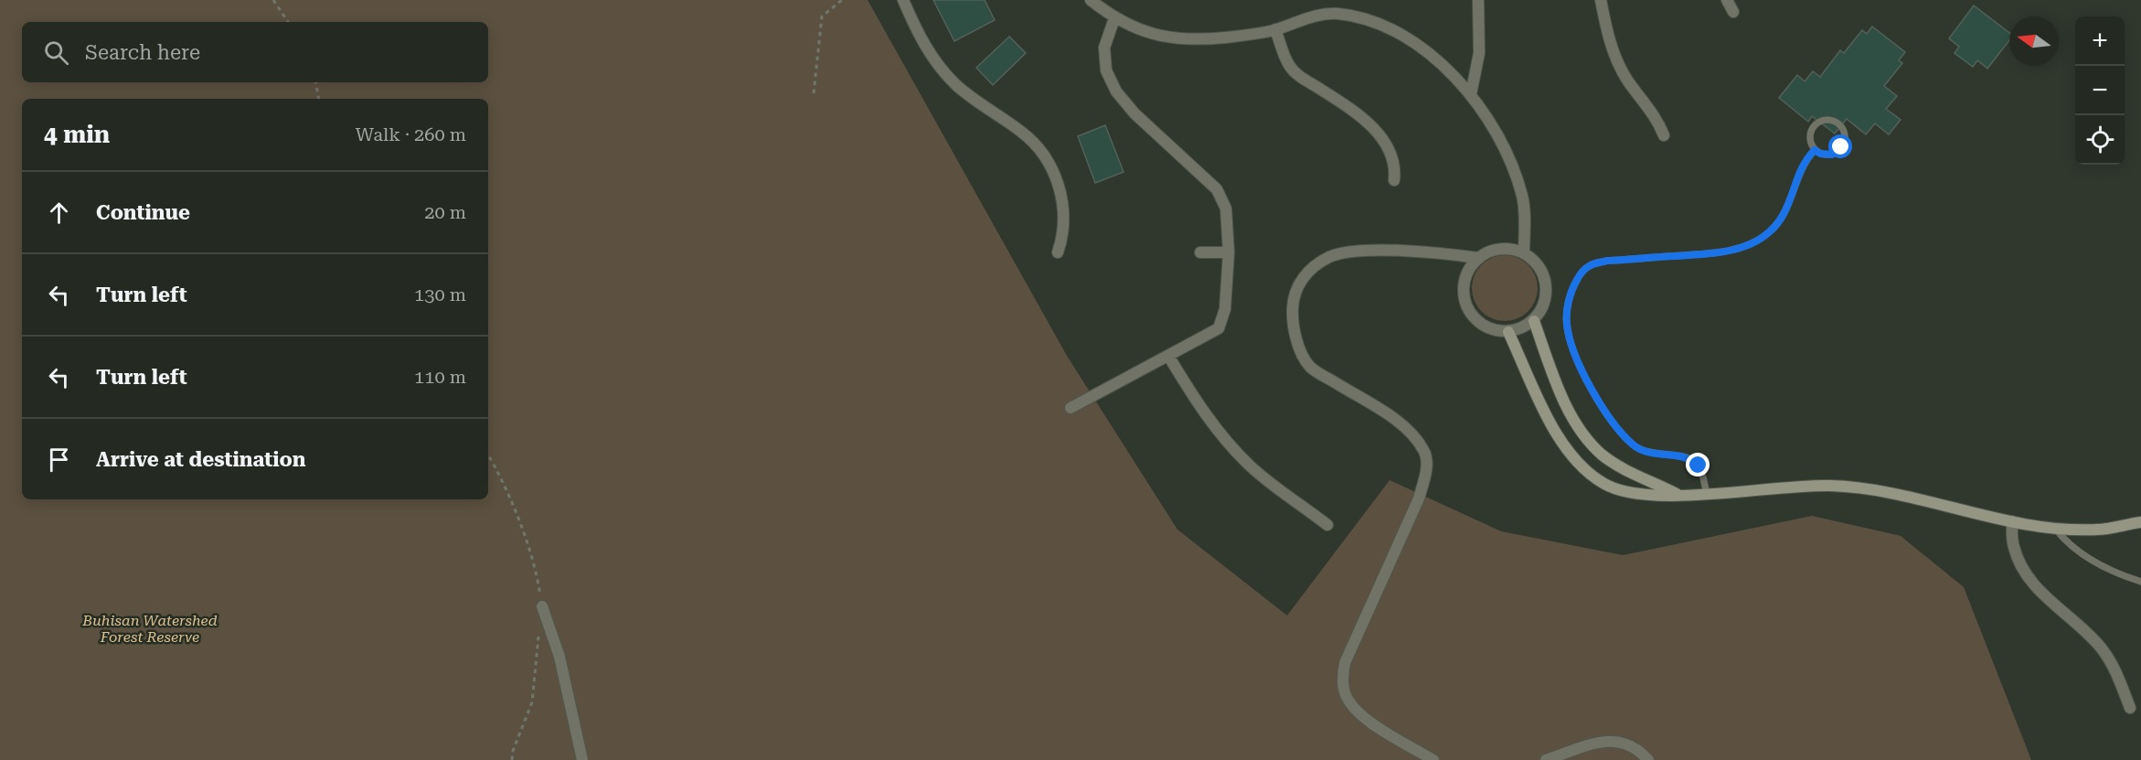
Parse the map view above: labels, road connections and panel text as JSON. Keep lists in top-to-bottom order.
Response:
{
  "parks": ["Buhisan Watershed Forest Reserve"],
  "north": "left",
  "page": {
    "map_buttons": ["+", "−"],
    "search": "Search here",
    "heading": ["4 min", "Walk · 260 m"],
    "list": [
      ["Continue", "20 m"],
      ["Turn left", "130 m"],
      ["Turn left", "110 m"],
      "Arrive at destination"
    ]
  }
}
